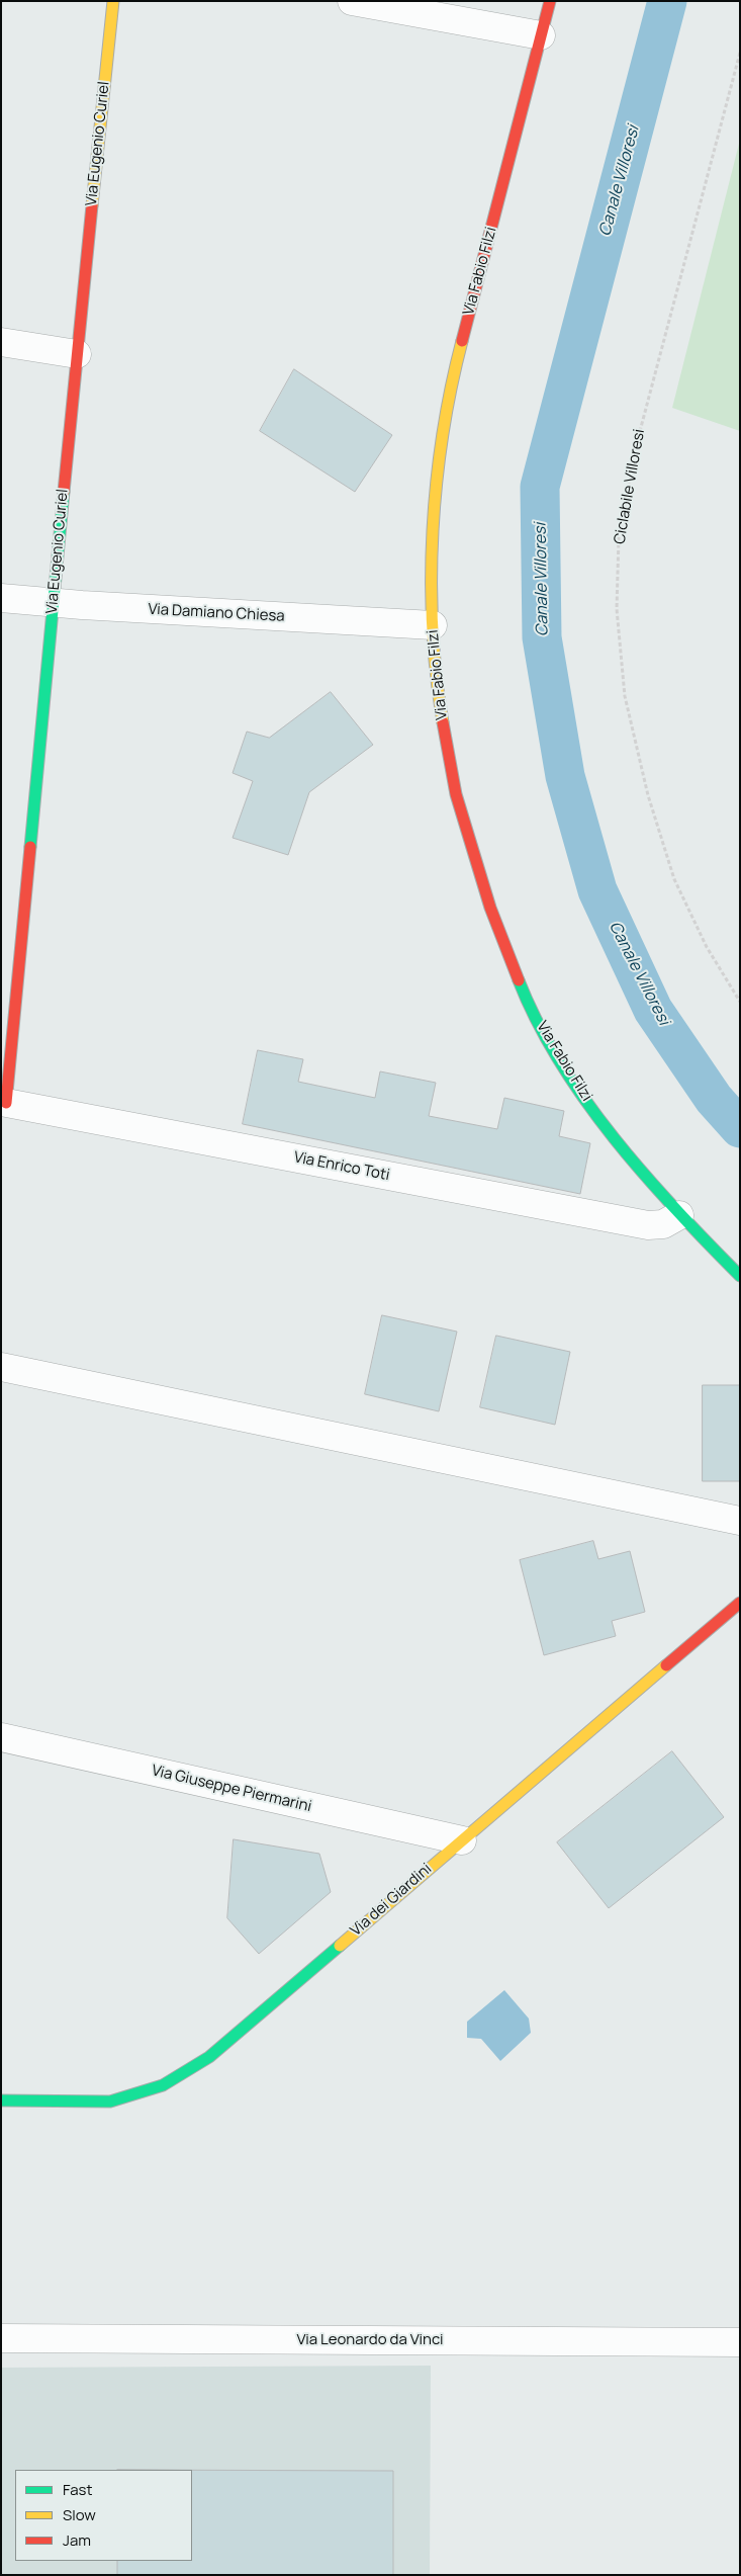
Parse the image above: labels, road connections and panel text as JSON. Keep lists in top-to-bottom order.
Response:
{
  "streets": {
    "street": [
      "Via Eugenio Curiel",
      "Via Fabio Filzi",
      "Via Damiano Chiesa",
      "Via Enrico Toti",
      "Via Giuseppe Piermarini",
      "Via dei Giardini",
      "Via Leonardo da Vinci"
    ],
    "path": ["Ciclabile Villoresi"]
  },
  "crossings": [
    ["Via Eugenio Curiel", "Via Damiano Chiesa"],
    ["Via Eugenio Curiel", "Via Enrico Toti"],
    ["Via Fabio Filzi", "Via Damiano Chiesa"],
    ["Via Fabio Filzi", "Via Enrico Toti"],
    ["Via Giuseppe Piermarini", "Via dei Giardini"]
  ],
  "water": ["Canale Villoresi"],
  "legend": ["Fast", "Slow", "Jam"]
}
